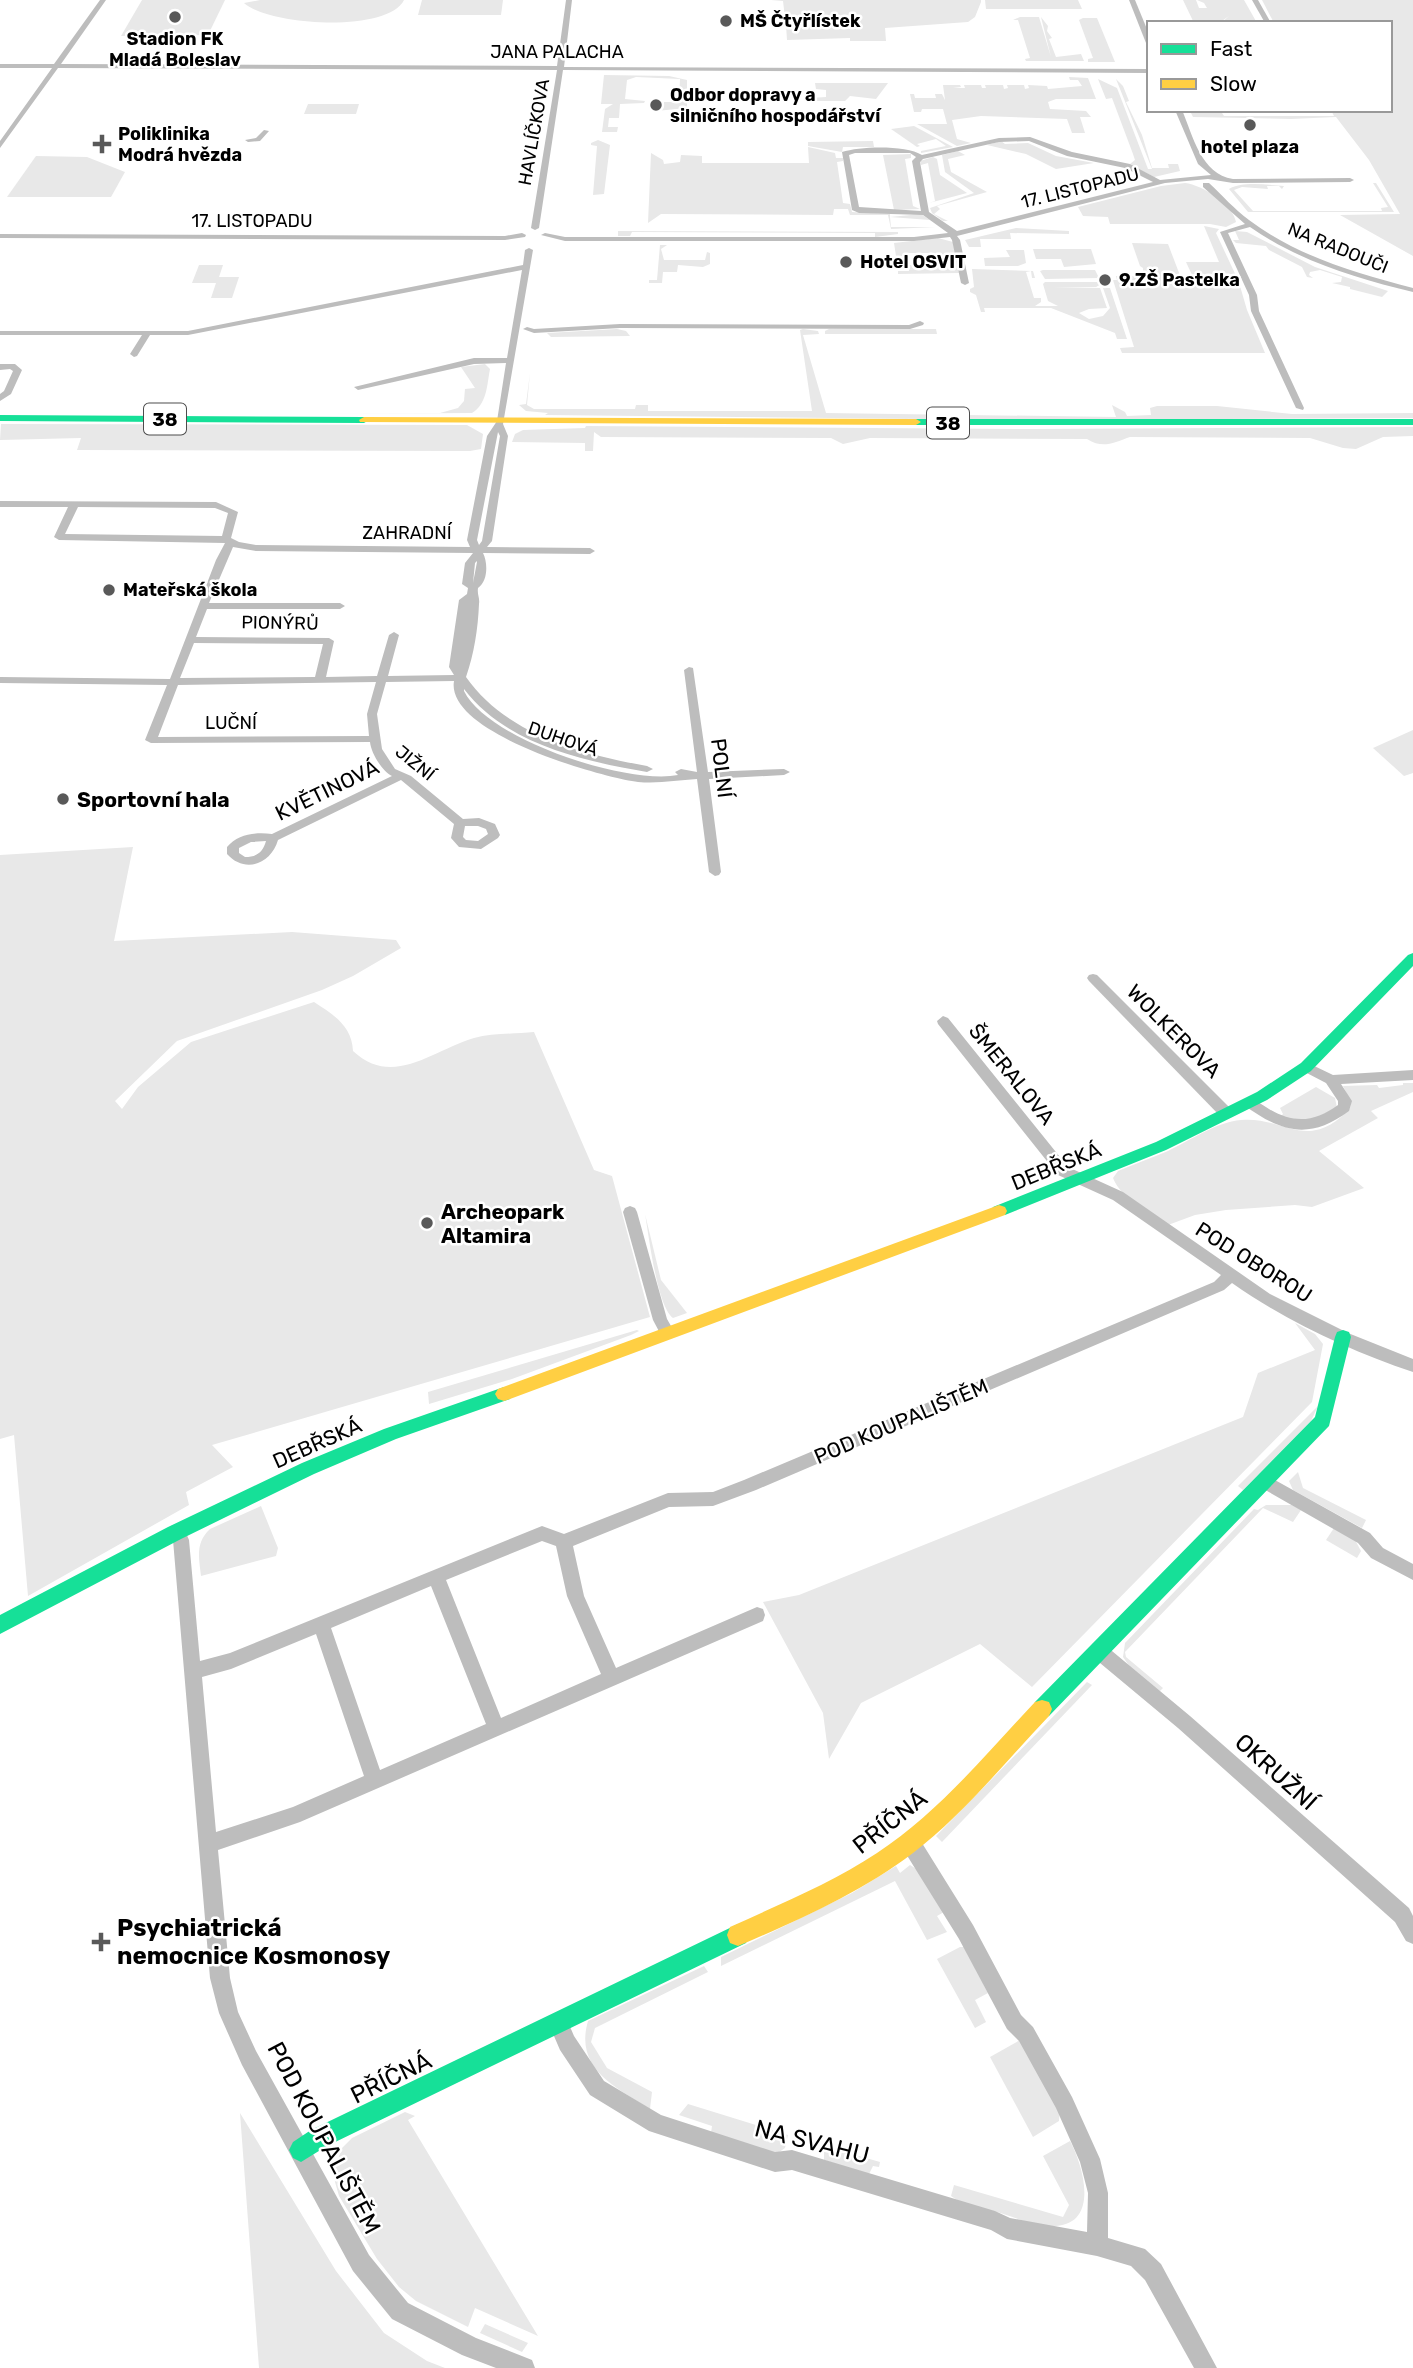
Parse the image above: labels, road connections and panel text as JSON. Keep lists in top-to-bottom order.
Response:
{
  "streets": {
    "main road": ["38", "DEBŘSKÁ", "PŘÍČNÁ"],
    "street": [
      "JANA PALACHA",
      "HAVLÍČKOVA",
      "17. LISTOPADU",
      "NA RADOUČI",
      "ZAHRADNÍ",
      "PIONÝRŮ",
      "LUČNÍ",
      "DUHOVÁ",
      "JIŽNÍ",
      "POLNÍ",
      "KVĚTINOVÁ",
      "WOLKEROVA",
      "ŠMERALOVA",
      "POD OBOROU",
      "POD KOUPALIŠTĚM",
      "OKRUŽNÍ",
      "NA SVAHU"
    ]
  },
  "crossings": [
    ["JANA PALACHA", "HAVLÍČKOVA"],
    ["HAVLÍČKOVA", "17. LISTOPADU"],
    ["LUČNÍ", "JIŽNÍ"],
    ["DUHOVÁ", "POLNÍ"],
    ["JIŽNÍ", "KVĚTINOVÁ"],
    ["WOLKEROVA", "DEBŘSKÁ"],
    ["ŠMERALOVA", "DEBŘSKÁ"],
    ["ŠMERALOVA", "POD OBOROU"],
    ["DEBŘSKÁ", "POD OBOROU"],
    ["DEBŘSKÁ", "POD KOUPALIŠTĚM"],
    ["POD OBOROU", "POD KOUPALIŠTĚM"],
    ["POD OBOROU", "PŘÍČNÁ"],
    ["POD KOUPALIŠTĚM", "PŘÍČNÁ"],
    ["OKRUŽNÍ", "PŘÍČNÁ"],
    ["PŘÍČNÁ", "NA SVAHU"]
  ],
  "places": {
    "other": [
      "Stadion FK Mladá Boleslav",
      "MŠ Čtyřlístek",
      "Odbor dopravy a silničního hospodářství",
      "hotel plaza",
      "Hotel OSVIT",
      "9.ZŠ Pastelka",
      "Mateřská škola",
      "Sportovní hala",
      "Archeopark Altamira"
    ],
    "health": ["Poliklinika Modrá hvězda", "Psychiatrická nemocnice Kosmonosy"]
  },
  "legend": ["Fast", "Slow"]
}
